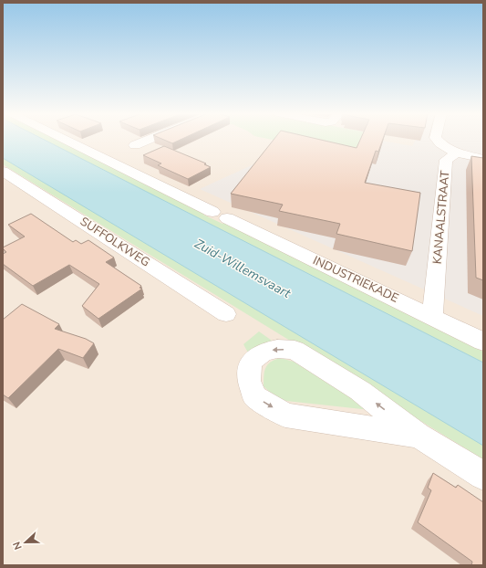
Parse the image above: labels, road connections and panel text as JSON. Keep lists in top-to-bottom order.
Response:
{
  "streets": {
    "street": ["KANAALSTRAAT", "SUFFOLKWEG", "INDUSTRIEKADE"]
  },
  "crossings": [
    ["KANAALSTRAAT", "INDUSTRIEKADE"]
  ],
  "water": ["Zuid-Willemsvaart"],
  "north": "left"
}
